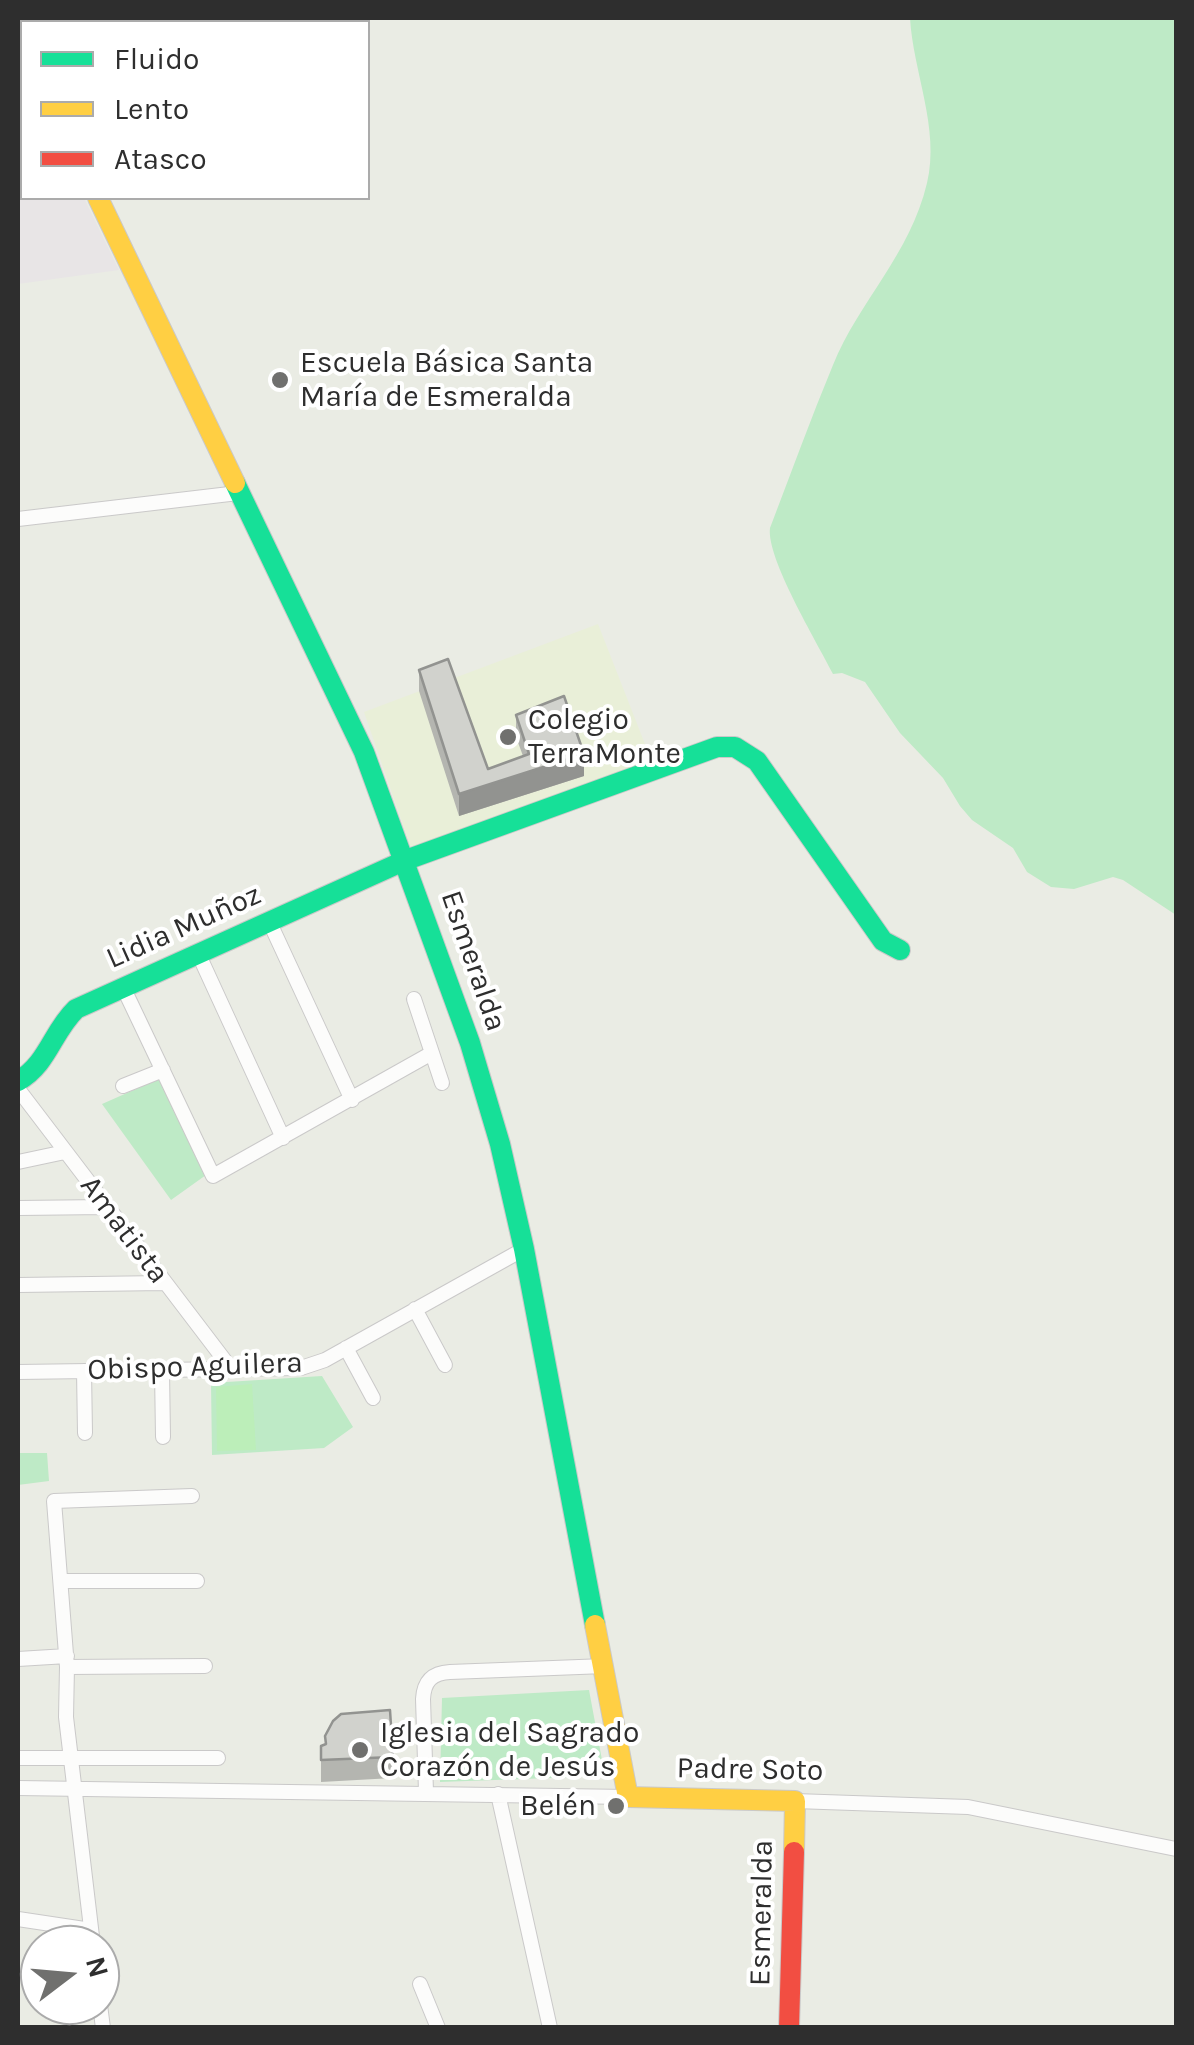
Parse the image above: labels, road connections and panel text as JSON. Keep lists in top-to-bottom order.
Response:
{
  "streets": {
    "street": [
      "Lidia Muñoz",
      "Esmeralda",
      "Amatista",
      "Obispo Aguilera",
      "Padre Soto"
    ]
  },
  "crossings": [
    ["Lidia Muñoz", "Esmeralda"],
    ["Esmeralda", "Obispo Aguilera"],
    ["Esmeralda", "Padre Soto"],
    ["Amatista", "Obispo Aguilera"]
  ],
  "places": [
    "Escuela Básica Santa María de Esmeralda",
    "Colegio TerraMonte",
    "Iglesia del Sagrado Corazón de Jesús",
    "Belén"
  ],
  "legend": ["Fluido", "Lento", "Atasco"],
  "north": "right"
}
